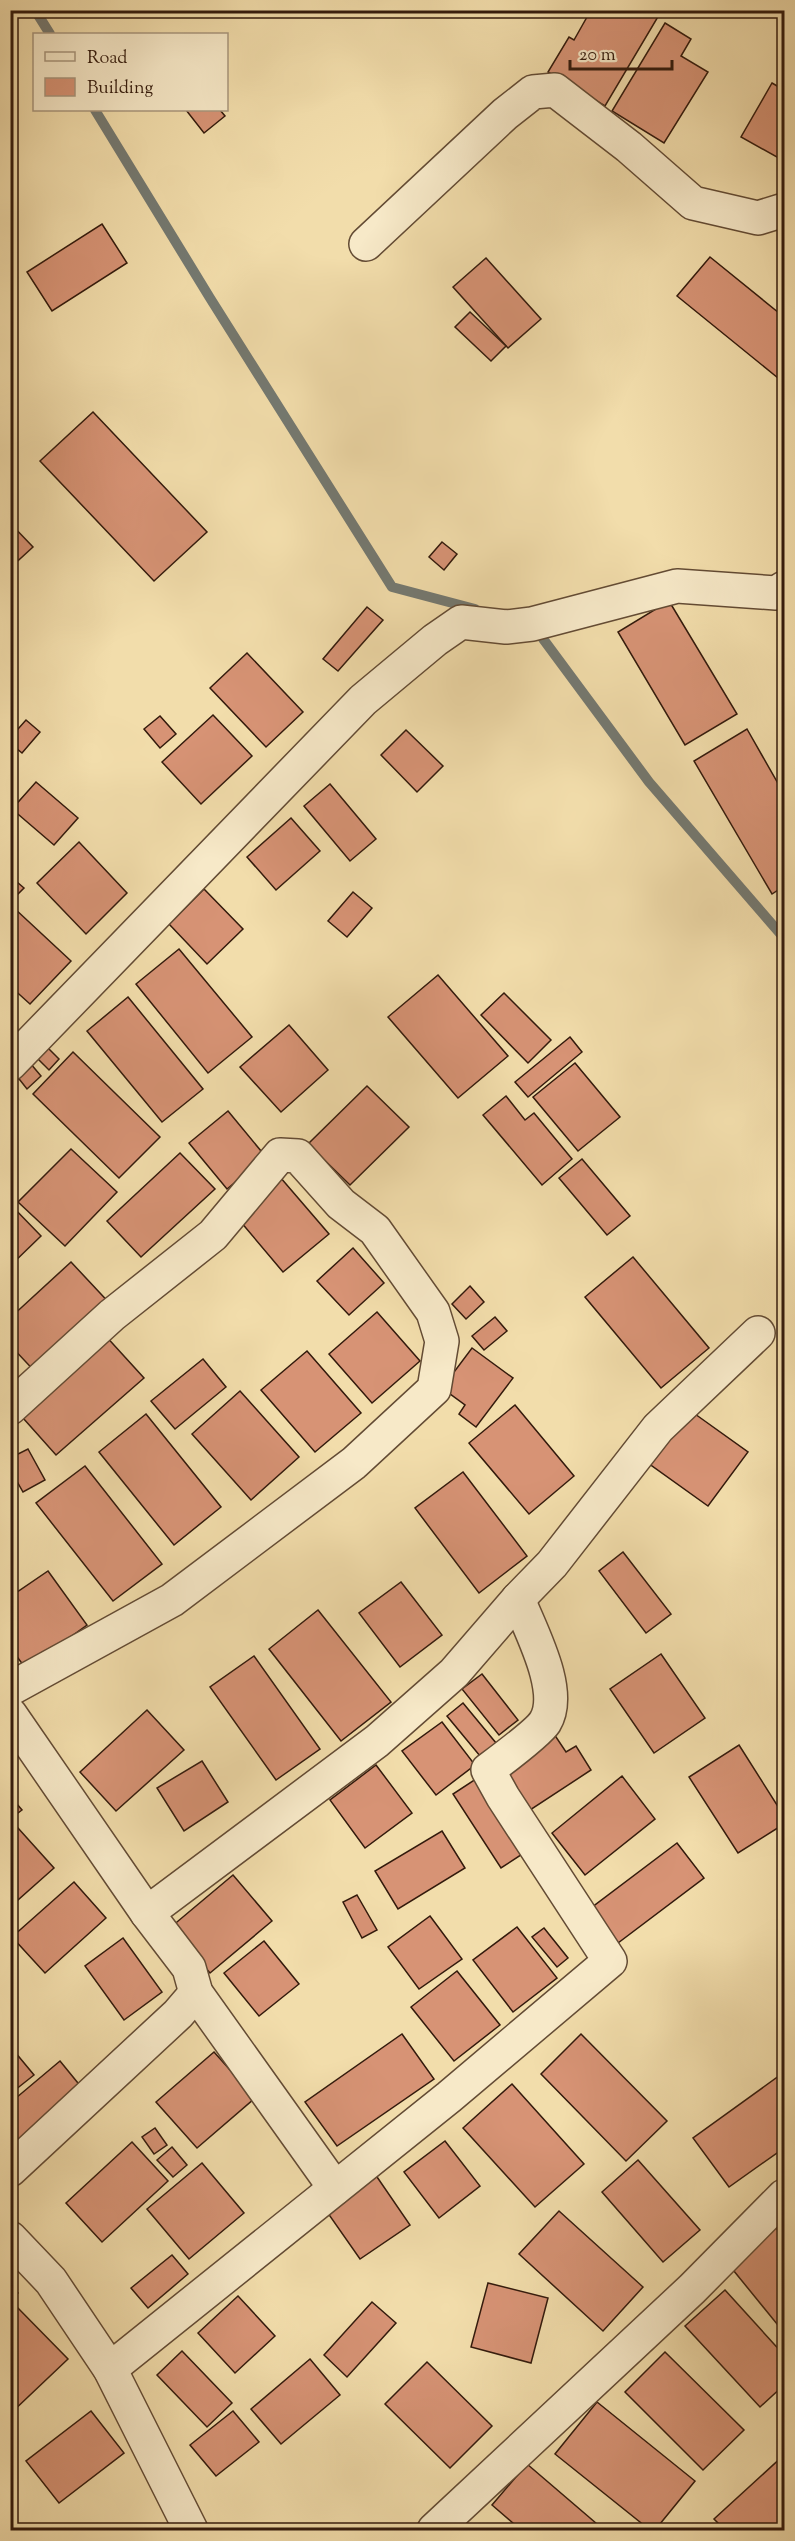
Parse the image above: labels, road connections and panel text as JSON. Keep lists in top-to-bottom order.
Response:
{
  "legend": ["Road", "Building"],
  "scale_bar": "20 m"
}
